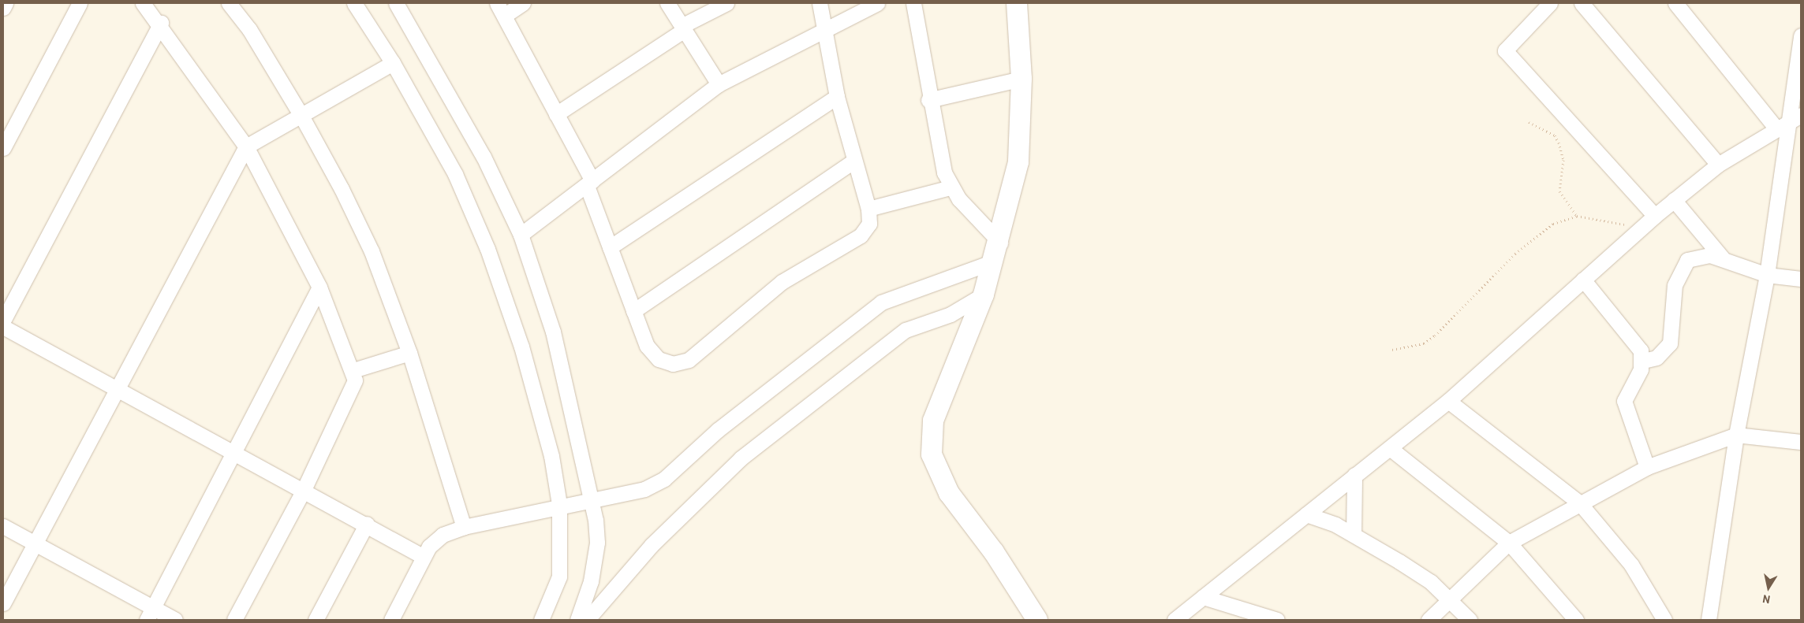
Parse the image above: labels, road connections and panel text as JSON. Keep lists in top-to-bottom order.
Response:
{
  "north": "bottom"
}
